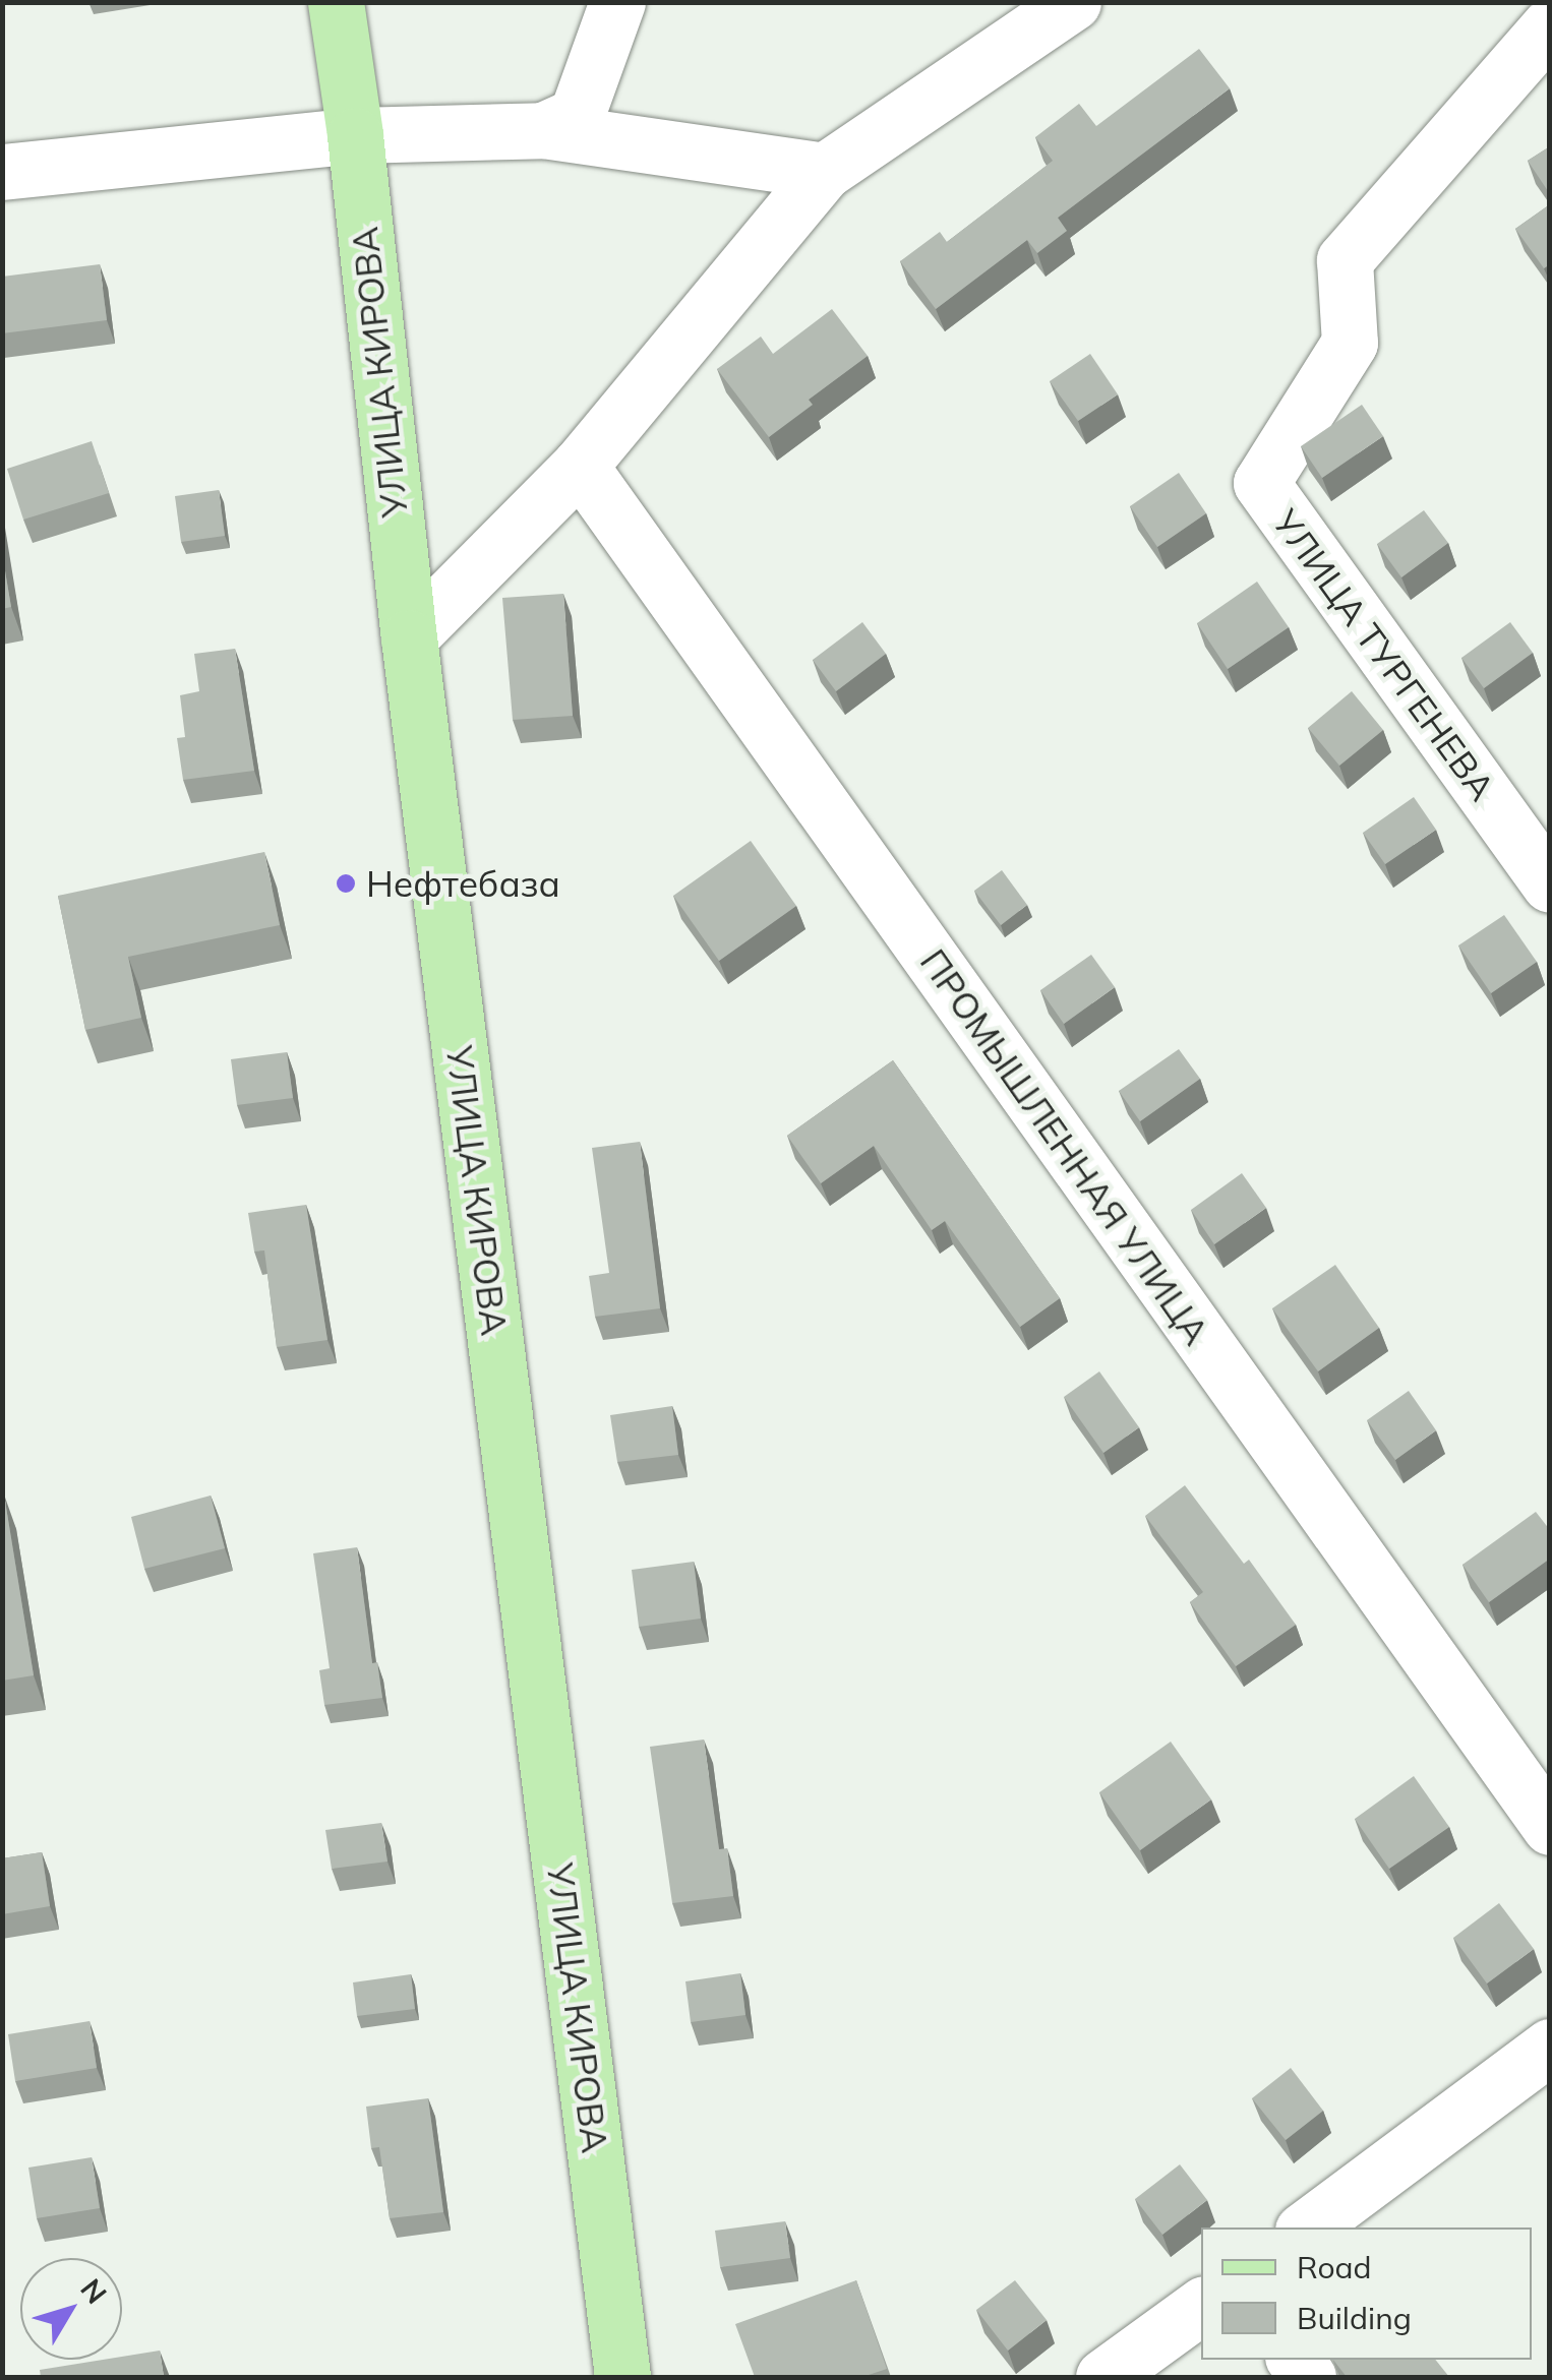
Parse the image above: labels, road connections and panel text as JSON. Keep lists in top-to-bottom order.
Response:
{
  "streets": {
    "main road": ["УЛИЦА КИРОВА"],
    "street": ["УЛИЦА ТУРГЕНЕВА", "ПРОМЫШЛЕННАЯ УЛИЦА"]
  },
  "places": ["Нефтебаза"],
  "legend": ["Road", "Building"],
  "north": "top right"
}
